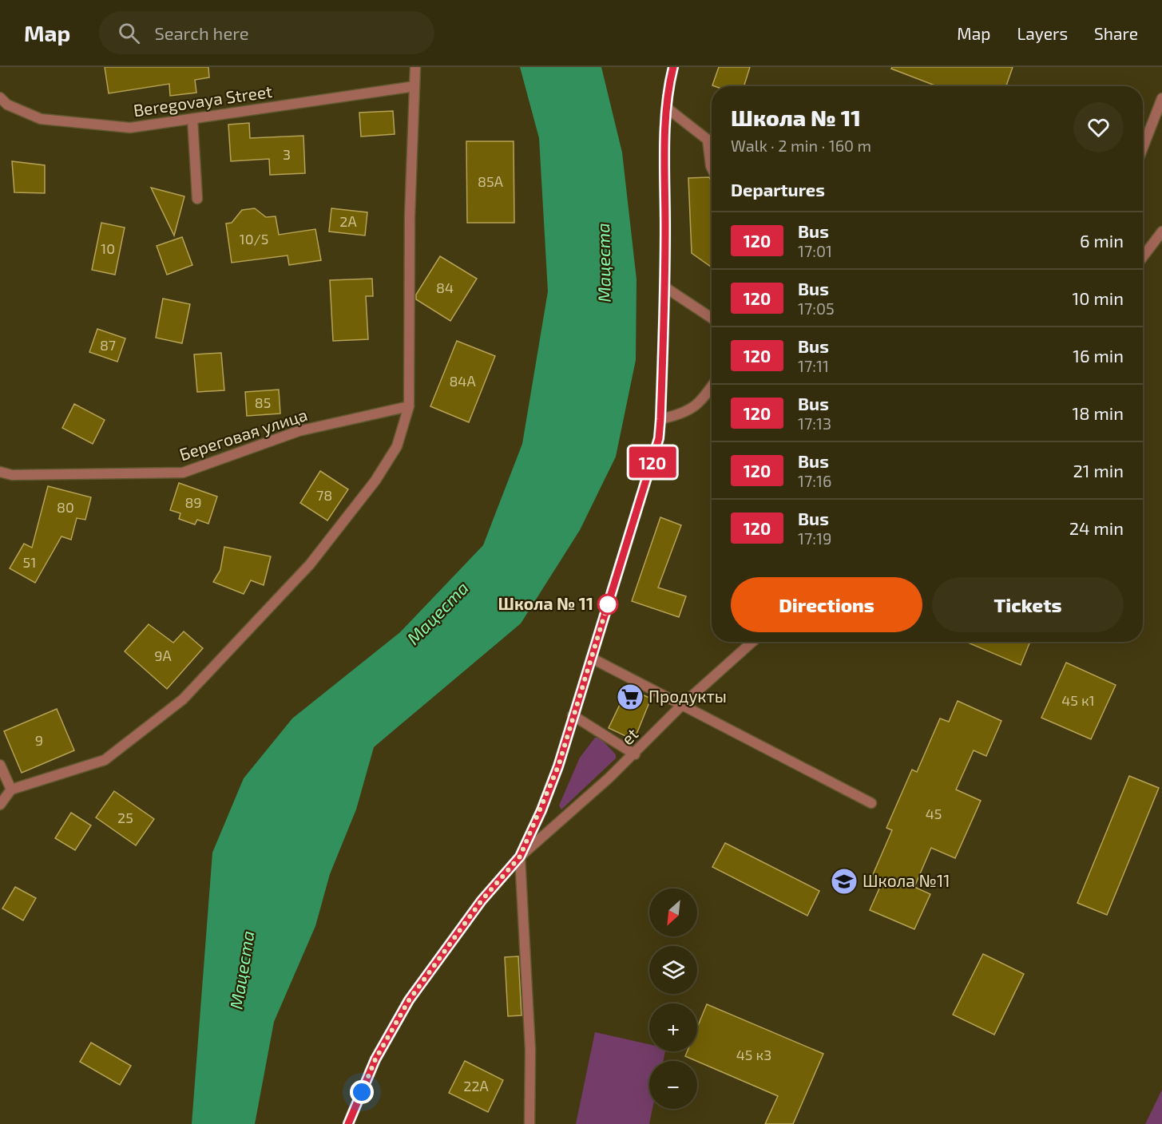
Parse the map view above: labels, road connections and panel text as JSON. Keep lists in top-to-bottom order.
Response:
{
  "streets": {
    "street": ["Beregovaya Street", "Береговая улица", "et"]
  },
  "water": ["Мацеста"],
  "places": {
    "other": ["Школа № 11"],
    "supermarket": ["Продукты"],
    "school or university": ["Школа №11"]
  },
  "lines": ["bus line 120"],
  "house_numbers": [
    "3",
    "85А",
    "2А",
    "10/5",
    "10",
    "84",
    "87",
    "84А",
    "85",
    "78",
    "89",
    "80",
    "51",
    "9А",
    "45 к1",
    "9",
    "45",
    "25",
    "45 к3",
    "22А"
  ],
  "north": "bottom left",
  "page": {
    "header": "Map",
    "search": "Search here",
    "nav": ["Map", "Layers", "Share"],
    "on_map": "120",
    "heading": [
      ["Школа № 11", "Walk · 2 min · 160 m"],
      "Departures"
    ],
    "list": [
      {
        "mark": "120",
        "name": "Bus",
        "note": "17:01",
        "value": "6 min"
      },
      {
        "mark": "120",
        "name": "Bus",
        "note": "17:05",
        "value": "10 min"
      },
      {
        "mark": "120",
        "name": "Bus",
        "note": "17:11",
        "value": "16 min"
      },
      {
        "mark": "120",
        "name": "Bus",
        "note": "17:13",
        "value": "18 min"
      },
      {
        "mark": "120",
        "name": "Bus",
        "note": "17:16",
        "value": "21 min"
      },
      {
        "mark": "120",
        "name": "Bus",
        "note": "17:19",
        "value": "24 min"
      }
    ],
    "buttons": ["Directions", "Tickets"],
    "map_buttons": ["+", "−"]
  }
}
